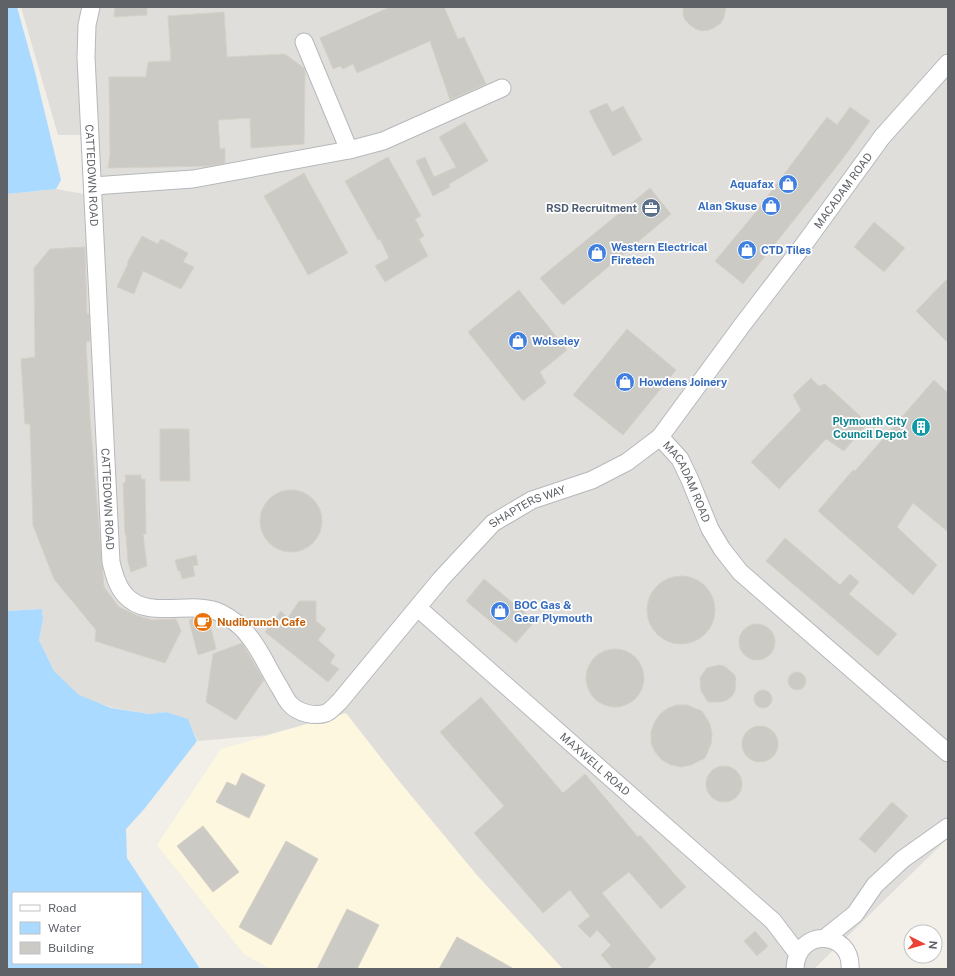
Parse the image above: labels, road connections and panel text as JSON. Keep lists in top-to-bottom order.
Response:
{
  "streets": {
    "street": [
      "CATTEDOWN ROAD",
      "MACADAM ROAD",
      "SHAPTERS WAY",
      "MAXWELL ROAD"
    ]
  },
  "crossings": [
    ["CATTEDOWN ROAD", "SHAPTERS WAY"],
    ["CATTEDOWN ROAD", "MAXWELL ROAD"],
    ["MACADAM ROAD", "SHAPTERS WAY"],
    ["SHAPTERS WAY", "MAXWELL ROAD"]
  ],
  "places": {
    "shop": [
      "Aquafax",
      "Alan Skuse",
      "CTD Tiles",
      "Western Electrical Firetech",
      "Wolseley",
      "Howdens Joinery",
      "BOC Gas & Gear Plymouth"
    ],
    "office": ["RSD Recruitment"],
    "building": ["Plymouth City Council Depot"],
    "cafe": ["Nudibrunch Cafe"]
  },
  "legend": ["Road", "Water", "Building"],
  "north": "right"
}
